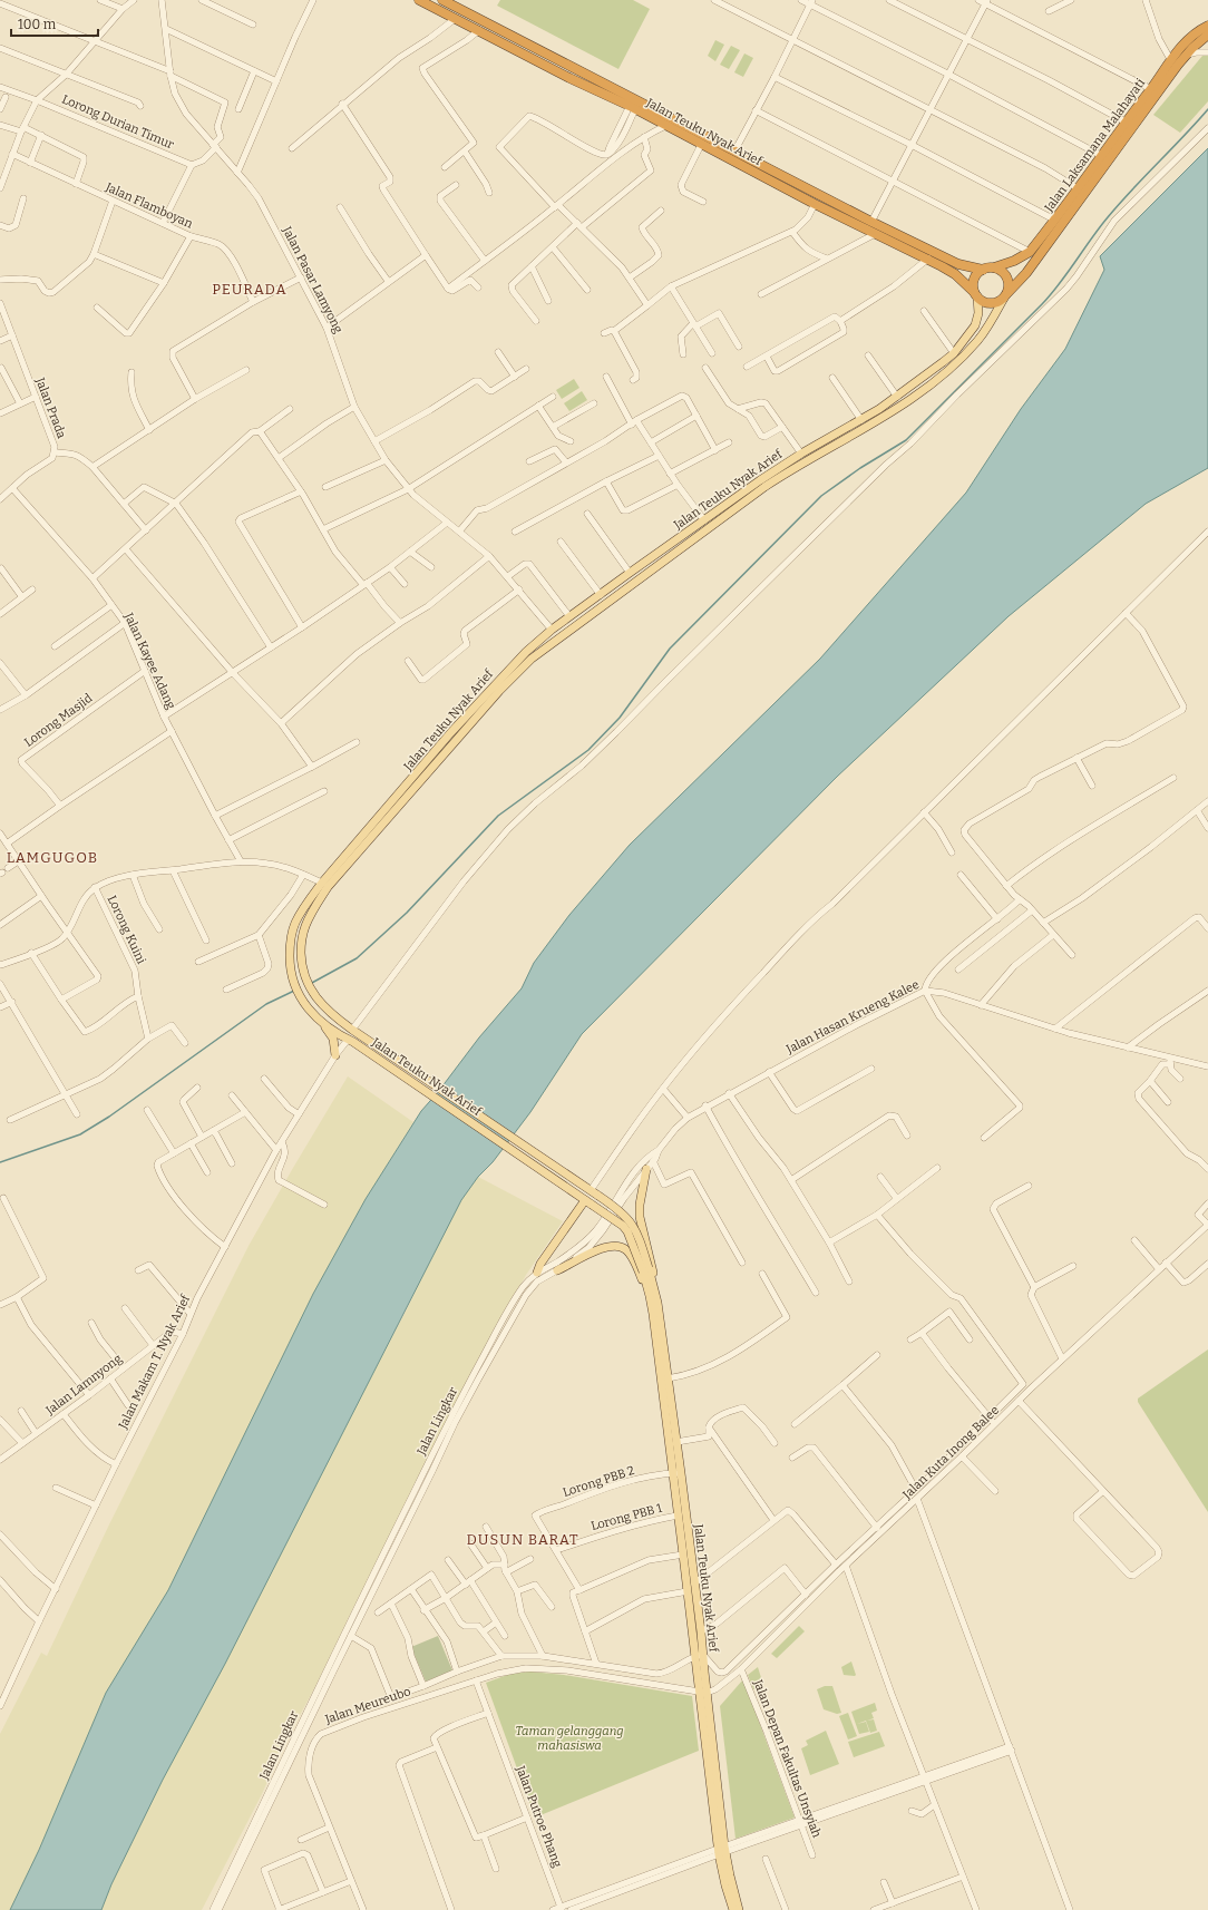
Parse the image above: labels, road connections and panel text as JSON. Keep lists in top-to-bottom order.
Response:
{
  "streets": {
    "highway": ["Jalan Teuku Nyak Arief", "Jalan Laksamana Malahayati"],
    "street": [
      "Lorong Durian Timur",
      "Jalan Flamboyan",
      "Jalan Pasar Lamyong",
      "Jalan Prada",
      "Jalan Kayee Adang",
      "Lorong Masjid",
      "Lorong Kuini",
      "Jalan Hasan Krueng Kalee",
      "Jalan Makam T. Nyak Arief",
      "Jalan Lamnyong",
      "Jalan Lingkar",
      "Jalan Kuta Inong Balee",
      "Lorong PBB 2",
      "Lorong PBB 1",
      "Jalan Meureubo",
      "Jalan Depan Fakultas Unsyiah",
      "Jalan Putroe Phang"
    ]
  },
  "crossings": [
    ["Jalan Teuku Nyak Arief", "Jalan Laksamana Malahayati"],
    ["Jalan Teuku Nyak Arief", "Jalan Pasar Lamyong"],
    ["Jalan Teuku Nyak Arief", "Jalan Makam T. Nyak Arief"],
    ["Jalan Teuku Nyak Arief", "Jalan Kuta Inong Balee"],
    ["Jalan Teuku Nyak Arief", "Lorong PBB 2"],
    ["Jalan Teuku Nyak Arief", "Lorong PBB 1"],
    ["Jalan Teuku Nyak Arief", "Jalan Meureubo"],
    ["Jalan Prada", "Jalan Kayee Adang"],
    ["Jalan Kayee Adang", "Lorong Masjid"],
    ["Jalan Hasan Krueng Kalee", "Jalan Lingkar"],
    ["Jalan Makam T. Nyak Arief", "Jalan Lamnyong"],
    ["Jalan Kuta Inong Balee", "Jalan Meureubo"],
    ["Jalan Kuta Inong Balee", "Jalan Depan Fakultas Unsyiah"],
    ["Lorong PBB 2", "Lorong PBB 1"],
    ["Jalan Meureubo", "Jalan Putroe Phang"]
  ],
  "districts": ["PEURADA", "LAMGUGOB", "DUSUN BARAT"],
  "parks": ["Taman gelanggang mahasiswa"],
  "scale_bar": "100 m"
}
